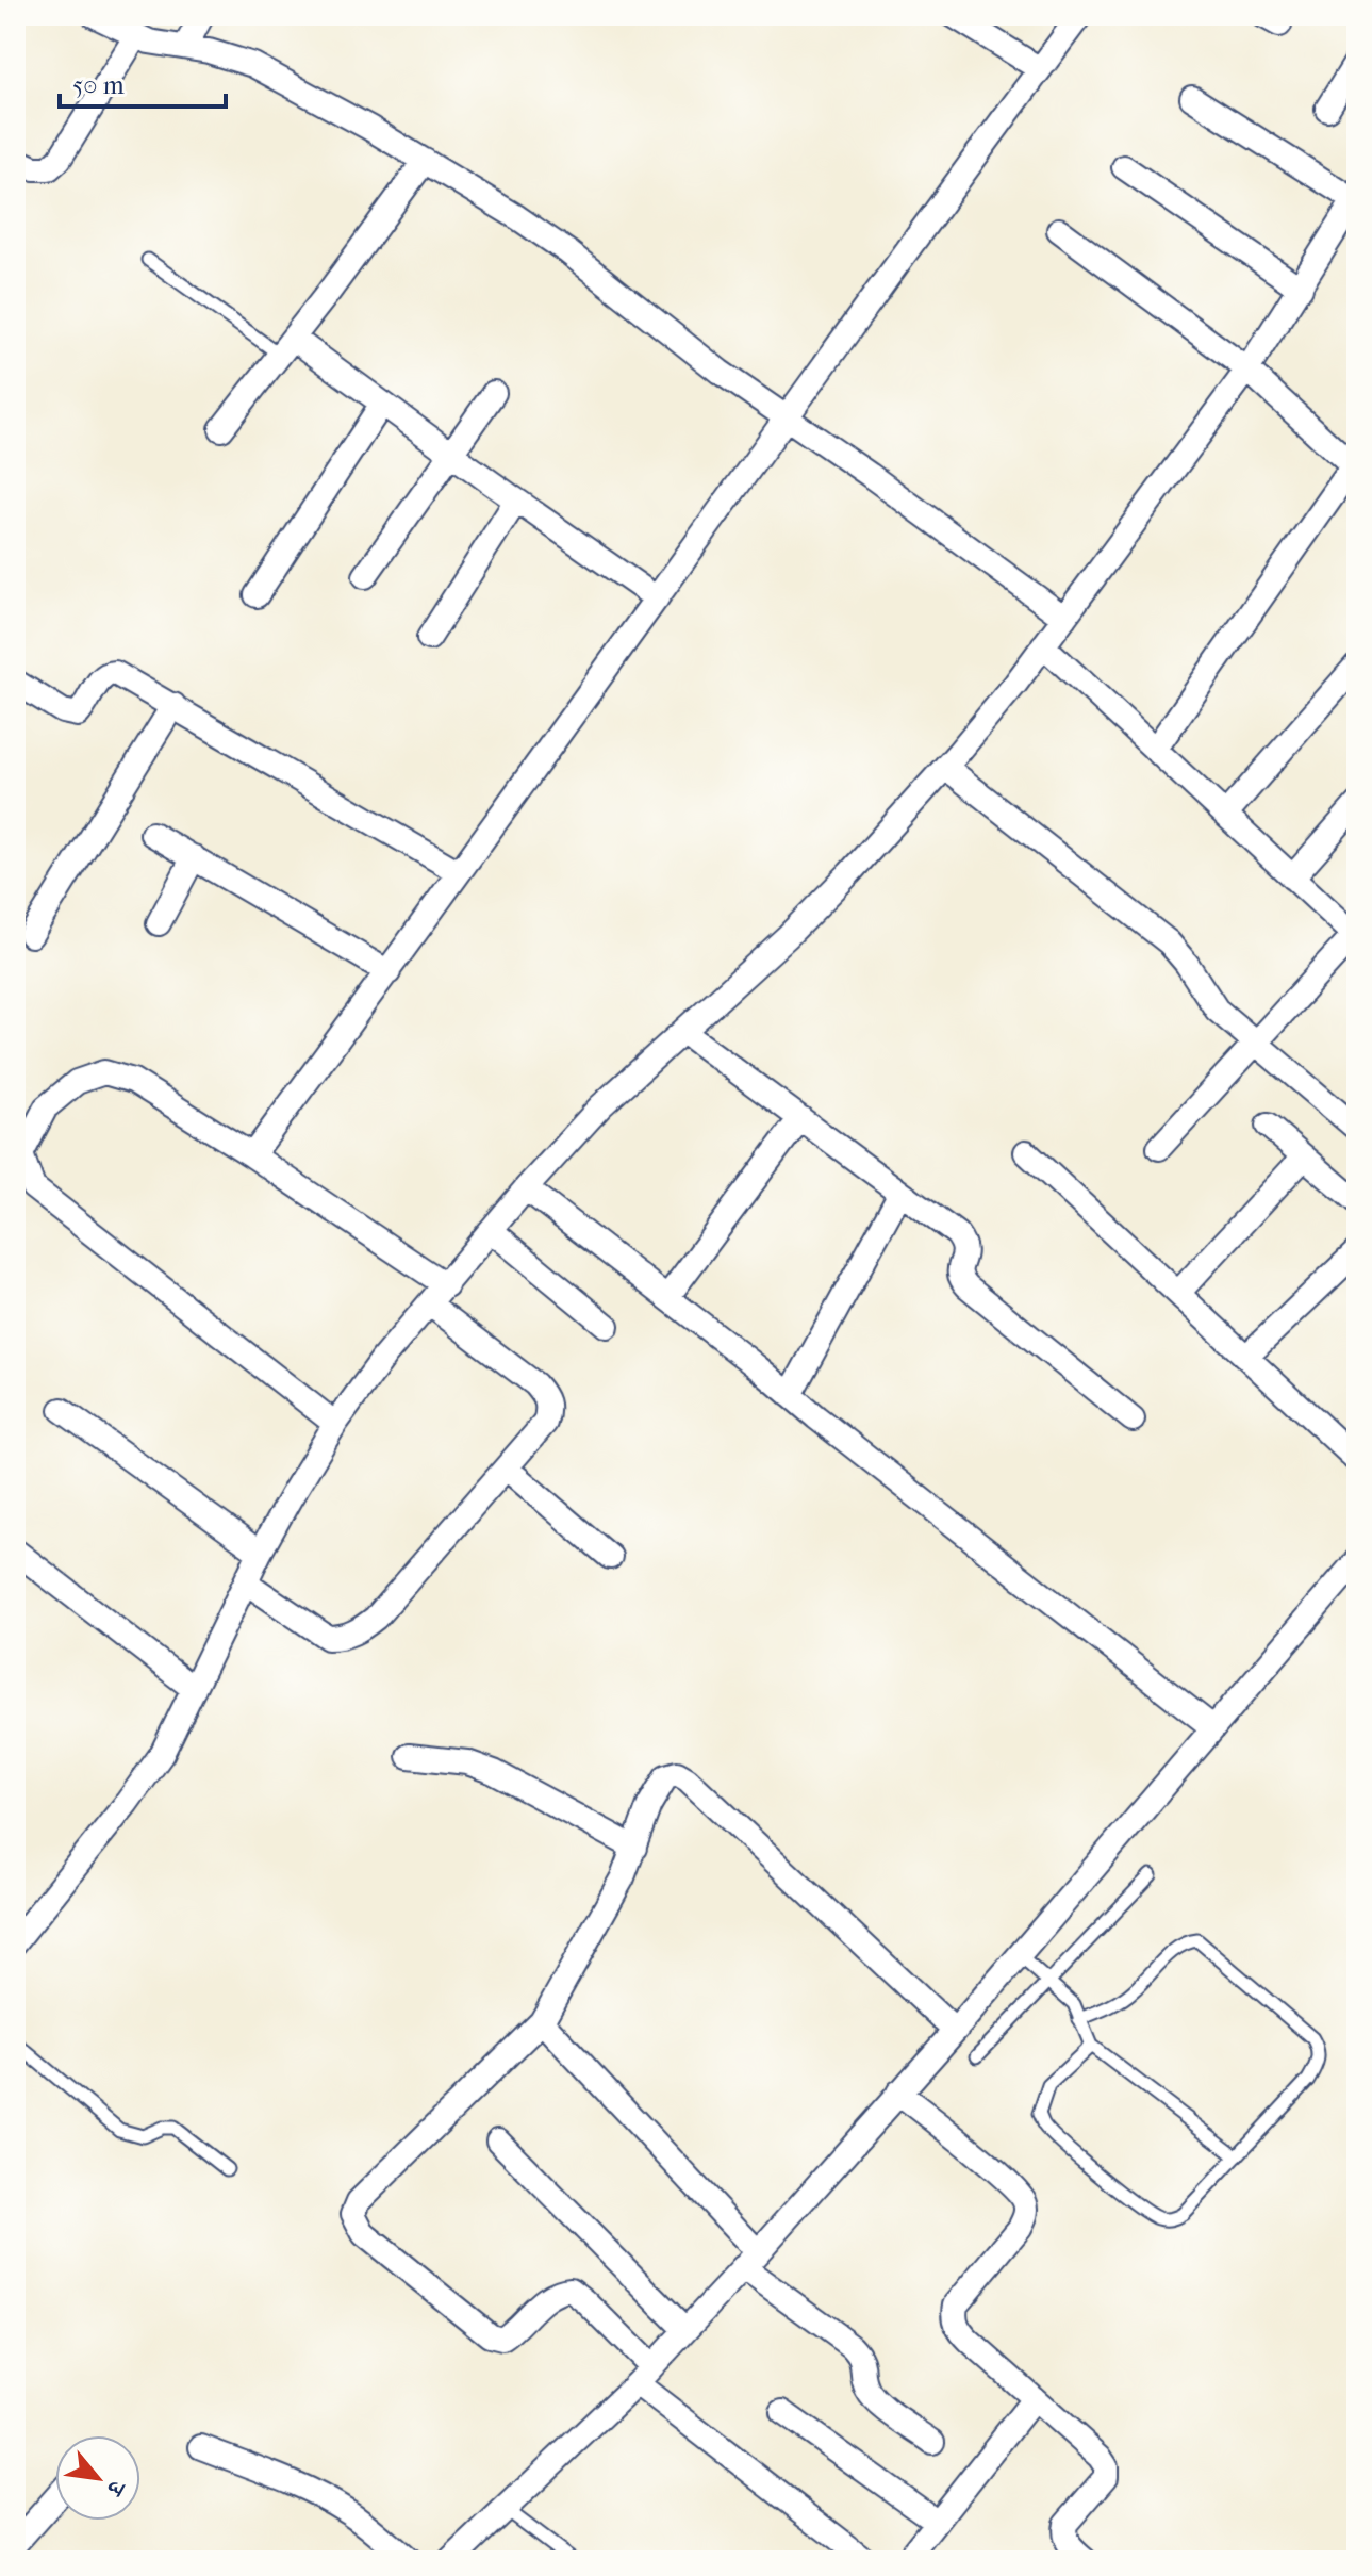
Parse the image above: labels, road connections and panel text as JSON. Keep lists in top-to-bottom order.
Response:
{
  "scale_bar": "50 m",
  "north": "bottom right"
}
